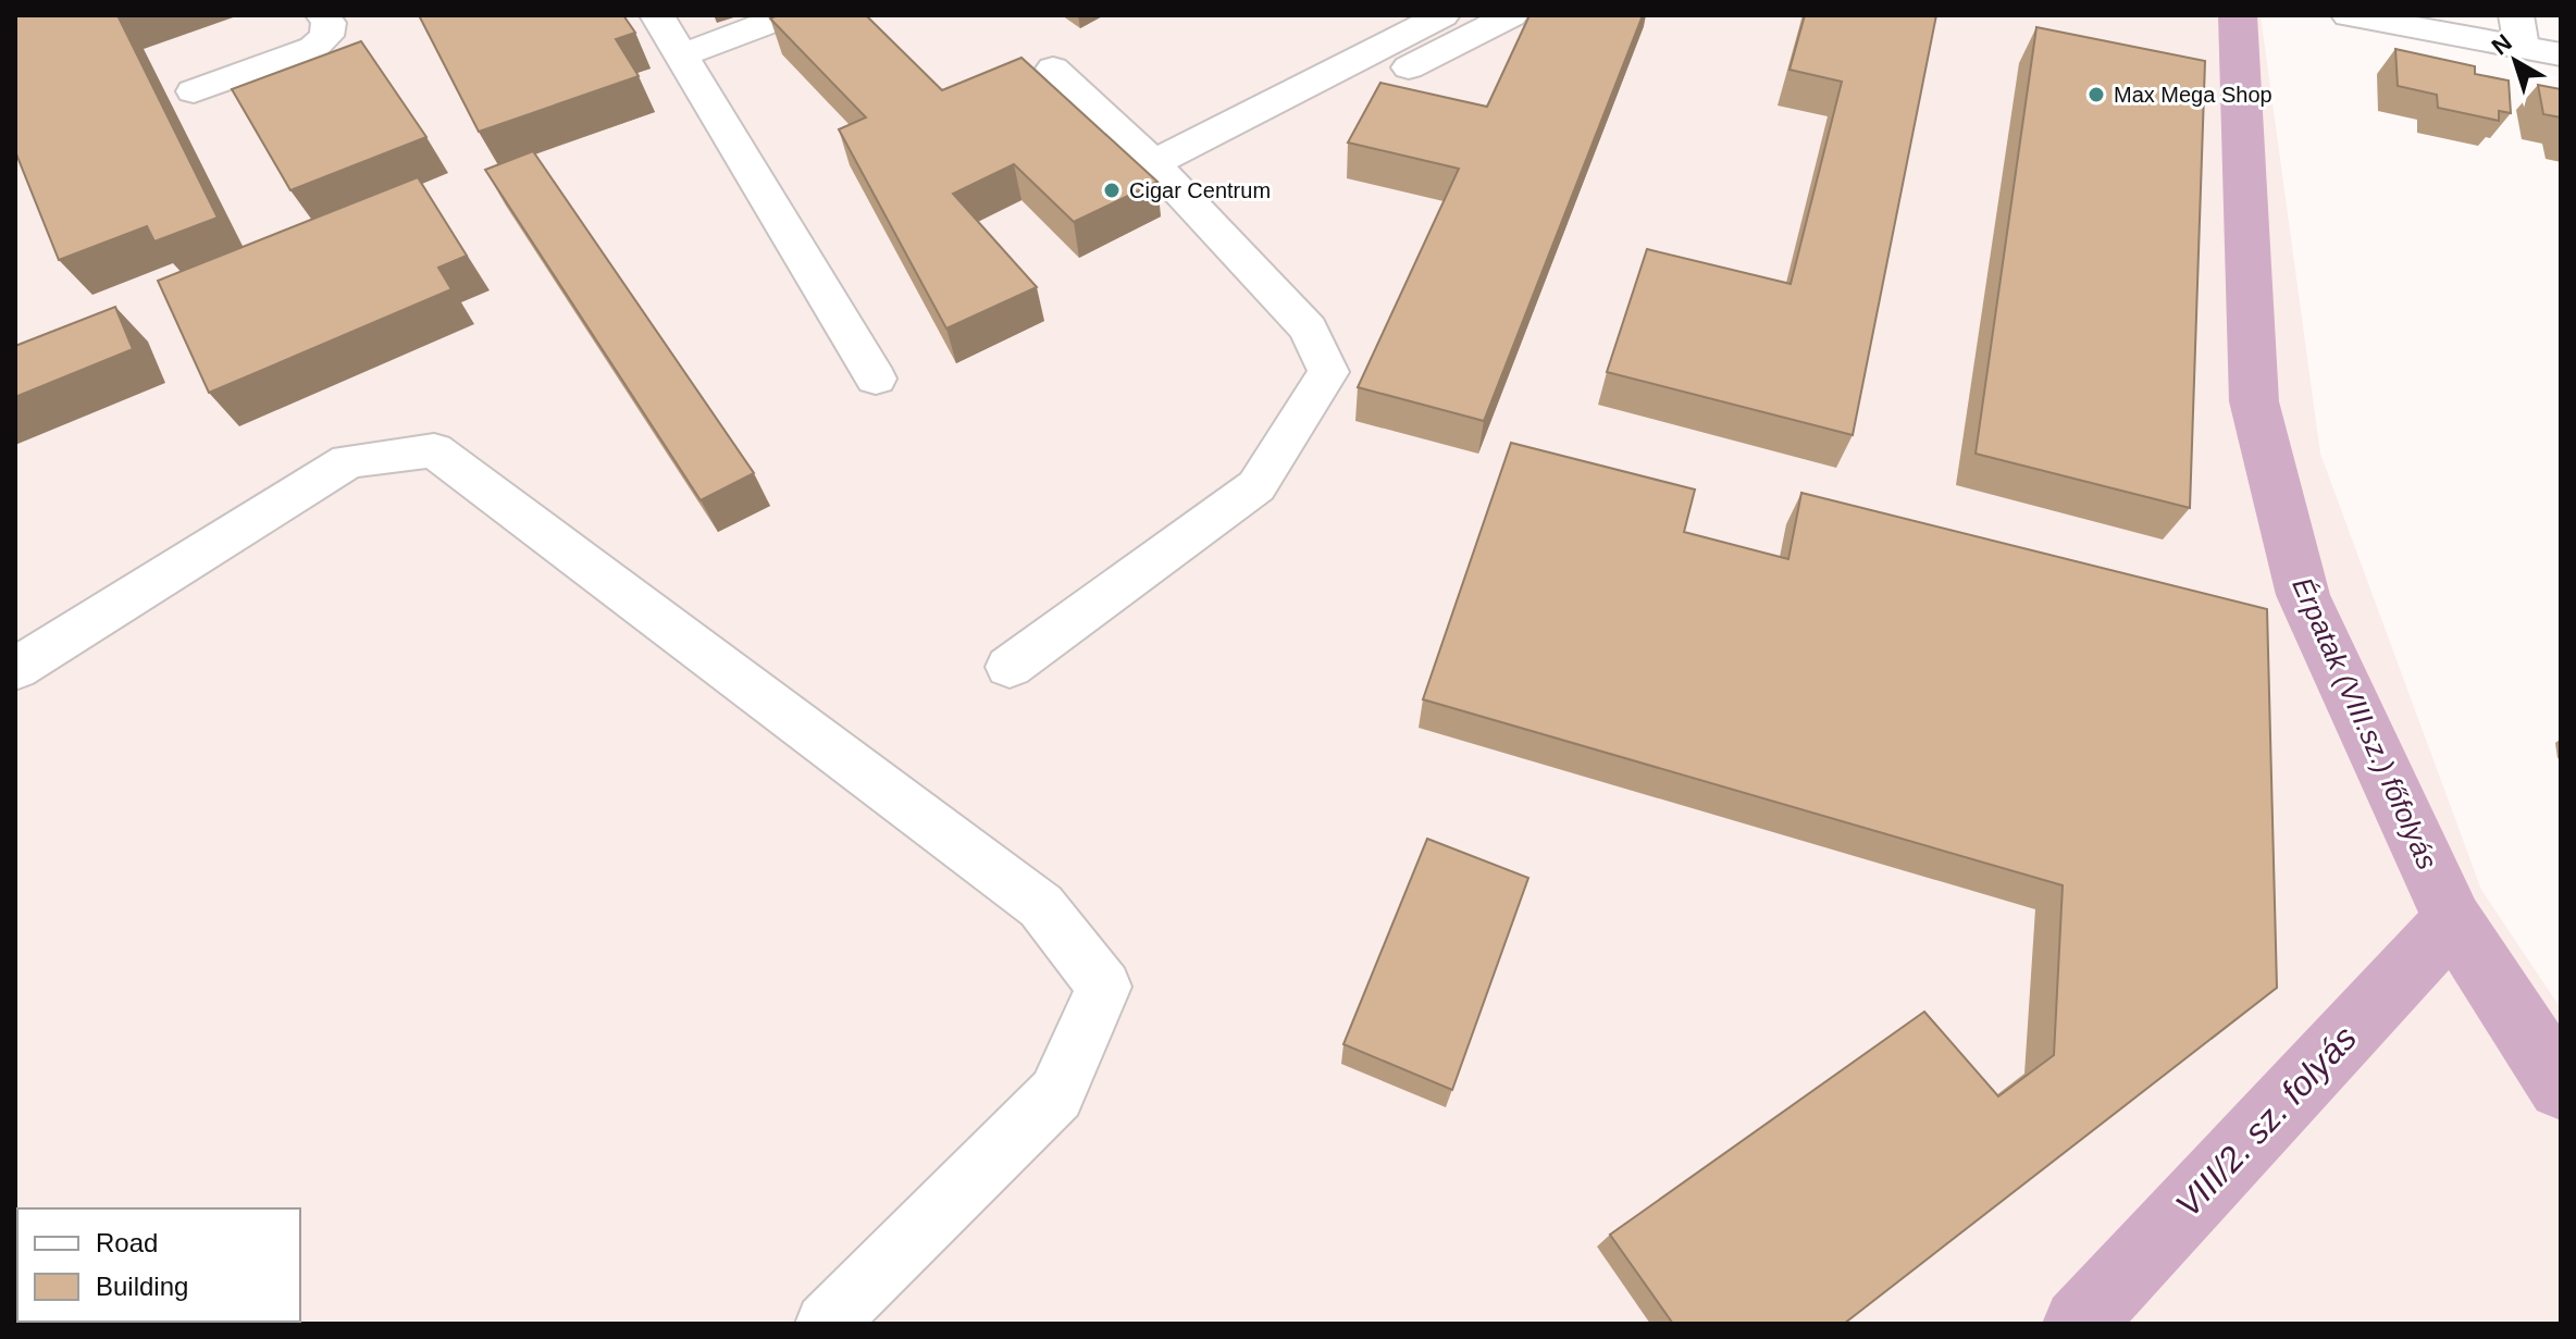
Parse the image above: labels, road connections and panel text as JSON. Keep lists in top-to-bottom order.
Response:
{
  "water": ["Érpatak (VIII.sz.) főfolyás", "VIII/2. sz. folyás"],
  "places": ["Max Mega Shop", "Cigar Centrum"],
  "legend": ["Road", "Building"],
  "north": "top left"
}
